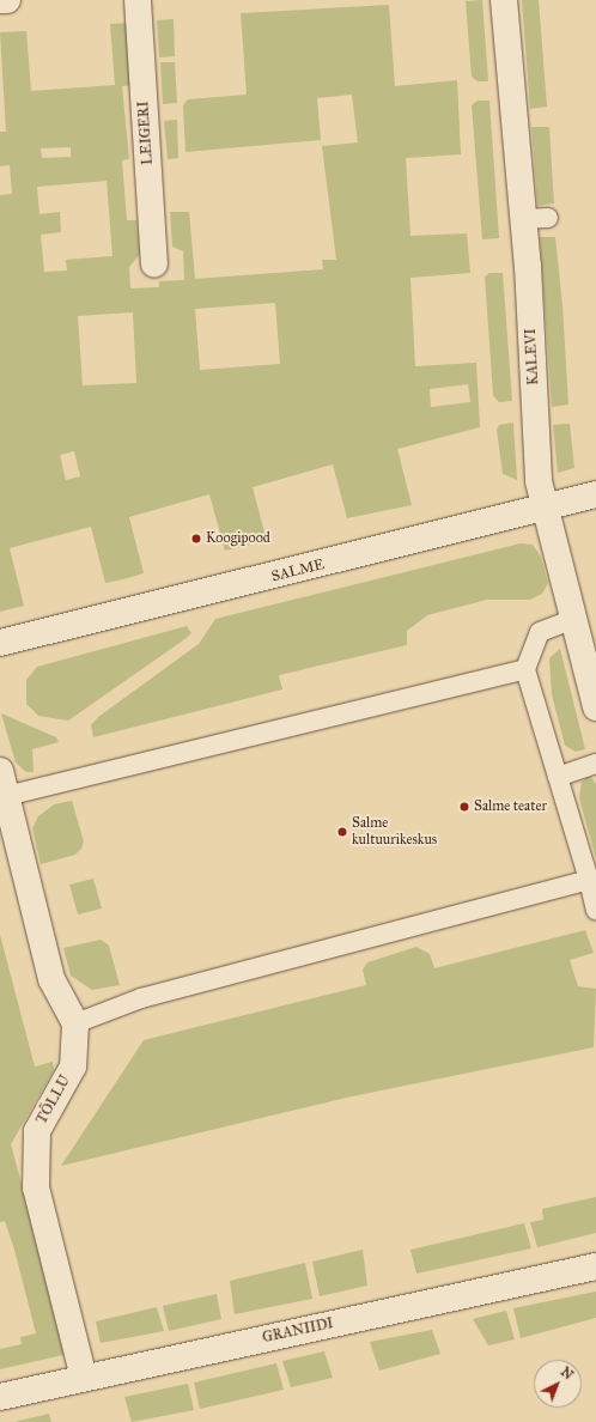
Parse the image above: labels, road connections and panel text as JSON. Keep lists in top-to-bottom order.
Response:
{
  "streets": {
    "street": [
      "LEIGERI",
      "KALEVI",
      "SALME",
      "TÕLLU",
      "GRANIIDI"
    ]
  },
  "crossings": [
    ["KALEVI", "SALME"],
    ["TÕLLU", "GRANIIDI"]
  ],
  "places": ["Koogipood", "Salme teater", "Salme kultuurikeskus"],
  "north": "top right"
}
